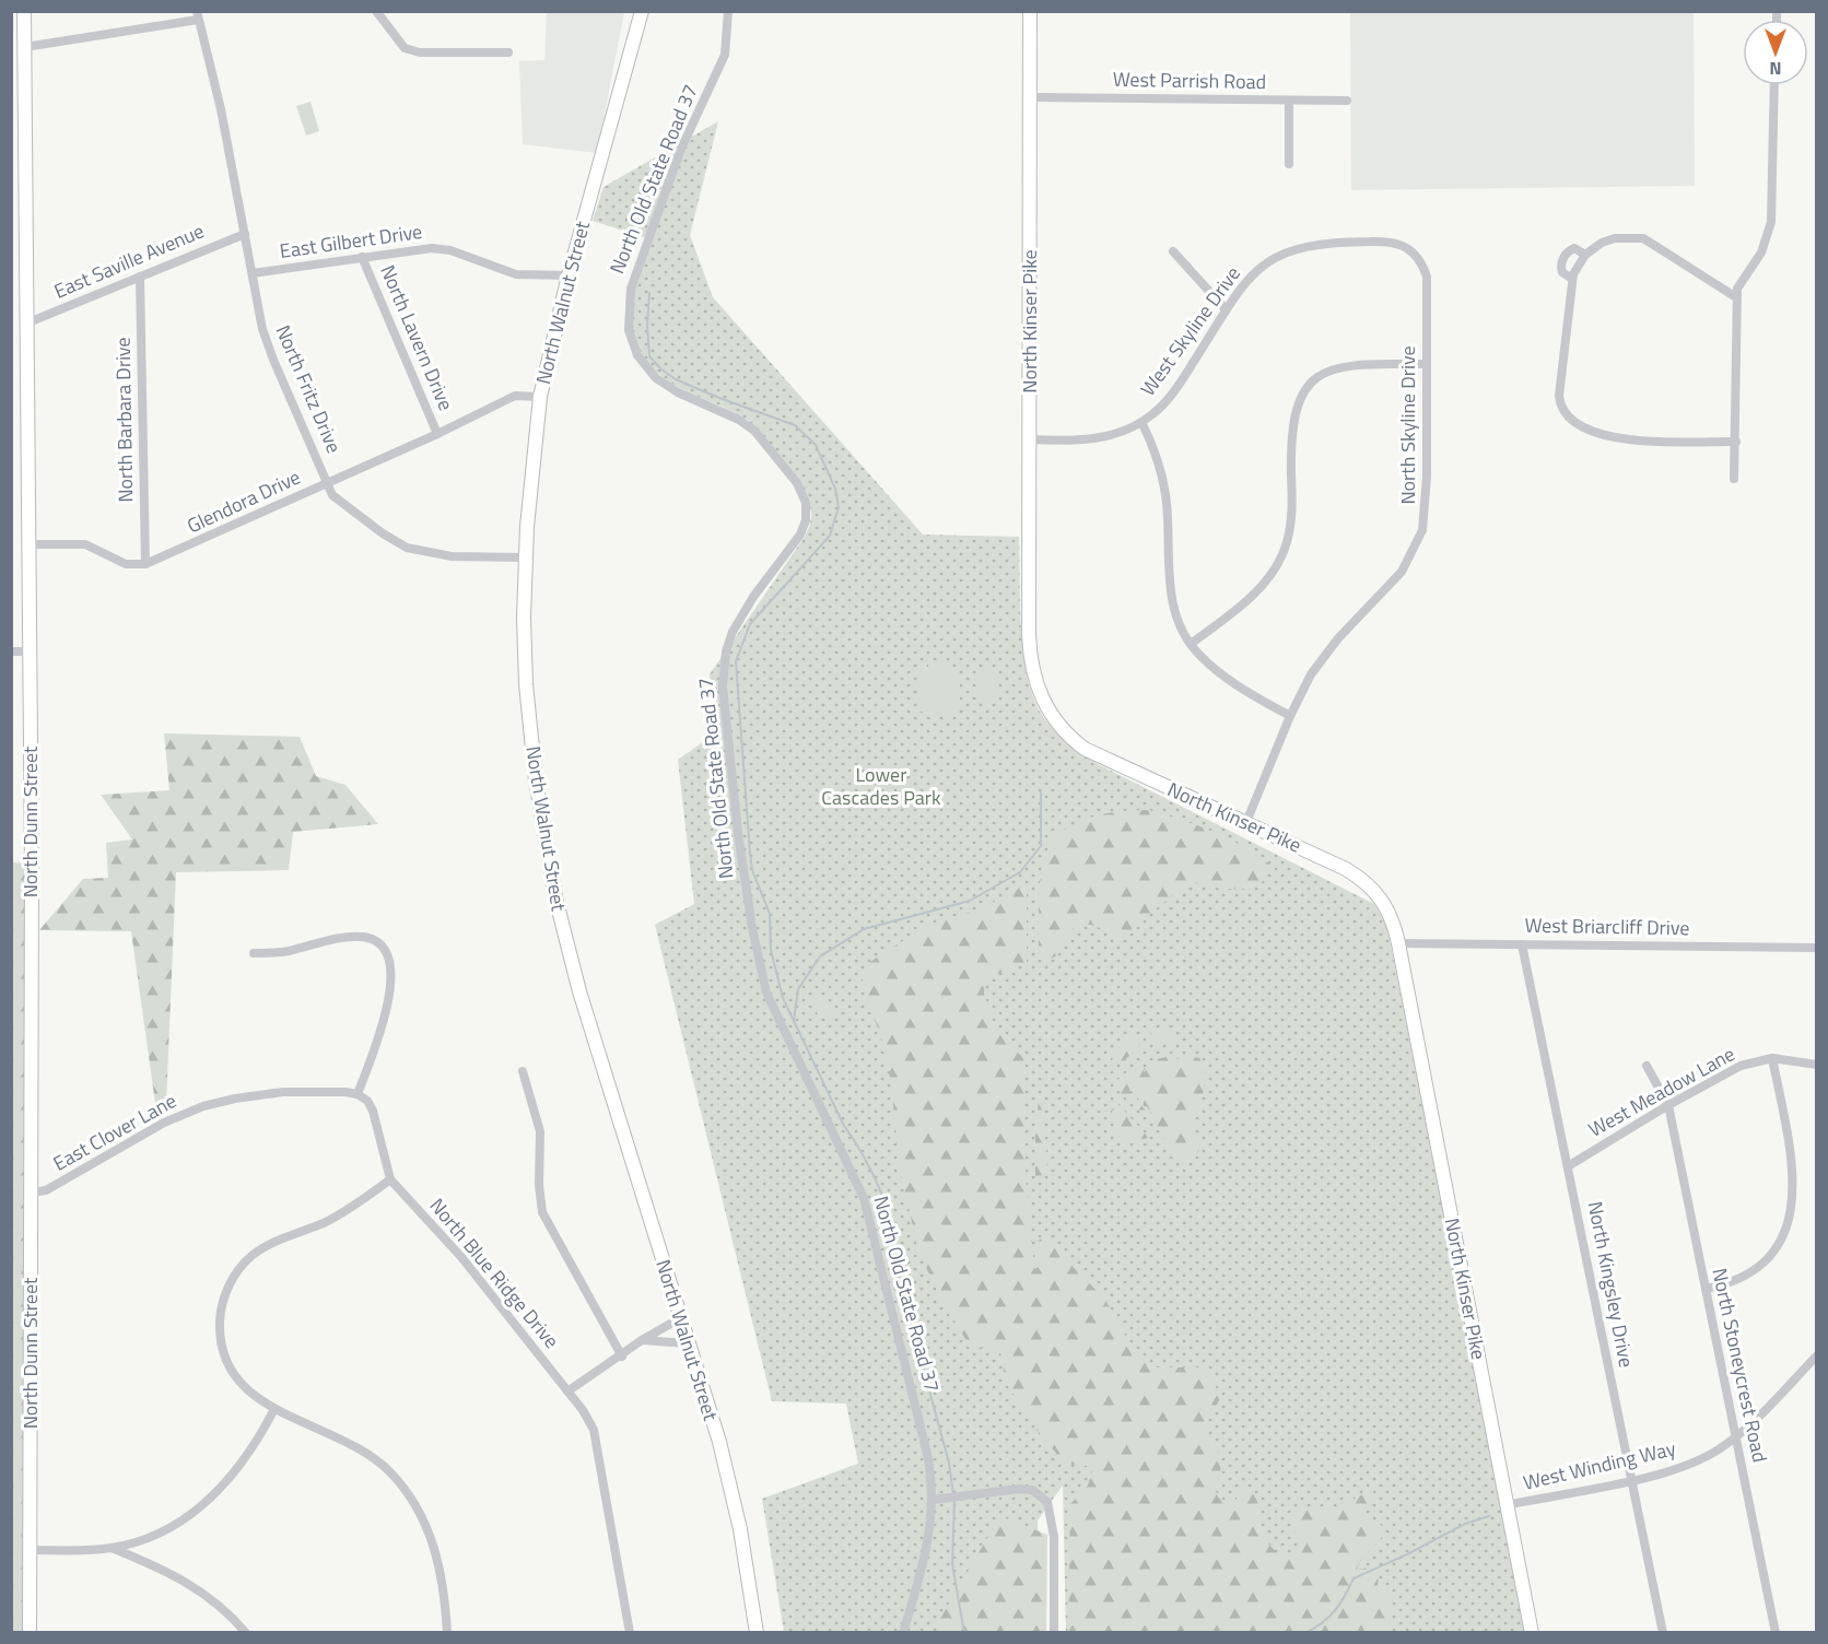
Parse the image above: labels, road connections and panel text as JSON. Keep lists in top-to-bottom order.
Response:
{
  "streets": {
    "street": [
      "West Parrish Road",
      "North Old State Road 37",
      "East Gilbert Drive",
      "East Saville Avenue",
      "North Walnut Street",
      "North Kinser Pike",
      "West Skyline Drive",
      "North Lavern Drive",
      "North Fritz Drive",
      "North Barbara Drive",
      "North Skyline Drive",
      "Glendora Drive",
      "North Dunn Street",
      "West Briarcliff Drive",
      "West Meadow Lane",
      "East Clover Lane",
      "North Blue Ridge Drive",
      "North Kingsley Drive",
      "North Stoneycrest Road",
      "West Winding Way"
    ]
  },
  "crossings": [
    ["West Parrish Road", "North Kinser Pike"],
    ["East Gilbert Drive", "North Walnut Street"],
    ["East Gilbert Drive", "North Lavern Drive"],
    ["East Gilbert Drive", "North Fritz Drive"],
    ["East Saville Avenue", "North Fritz Drive"],
    ["East Saville Avenue", "North Barbara Drive"],
    ["East Saville Avenue", "North Dunn Street"],
    ["North Walnut Street", "North Fritz Drive"],
    ["North Walnut Street", "Glendora Drive"],
    ["North Kinser Pike", "West Skyline Drive"],
    ["North Kinser Pike", "North Skyline Drive"],
    ["North Kinser Pike", "West Briarcliff Drive"],
    ["North Kinser Pike", "West Winding Way"],
    ["West Skyline Drive", "North Skyline Drive"],
    ["North Lavern Drive", "Glendora Drive"],
    ["North Fritz Drive", "Glendora Drive"],
    ["North Barbara Drive", "Glendora Drive"],
    ["North Dunn Street", "East Clover Lane"],
    ["West Briarcliff Drive", "North Kingsley Drive"],
    ["West Meadow Lane", "North Kingsley Drive"],
    ["West Meadow Lane", "North Stoneycrest Road"],
    ["North Kingsley Drive", "West Winding Way"],
    ["North Stoneycrest Road", "West Winding Way"]
  ],
  "parks": ["Lower Cascades Park"],
  "north": "bottom"
}
